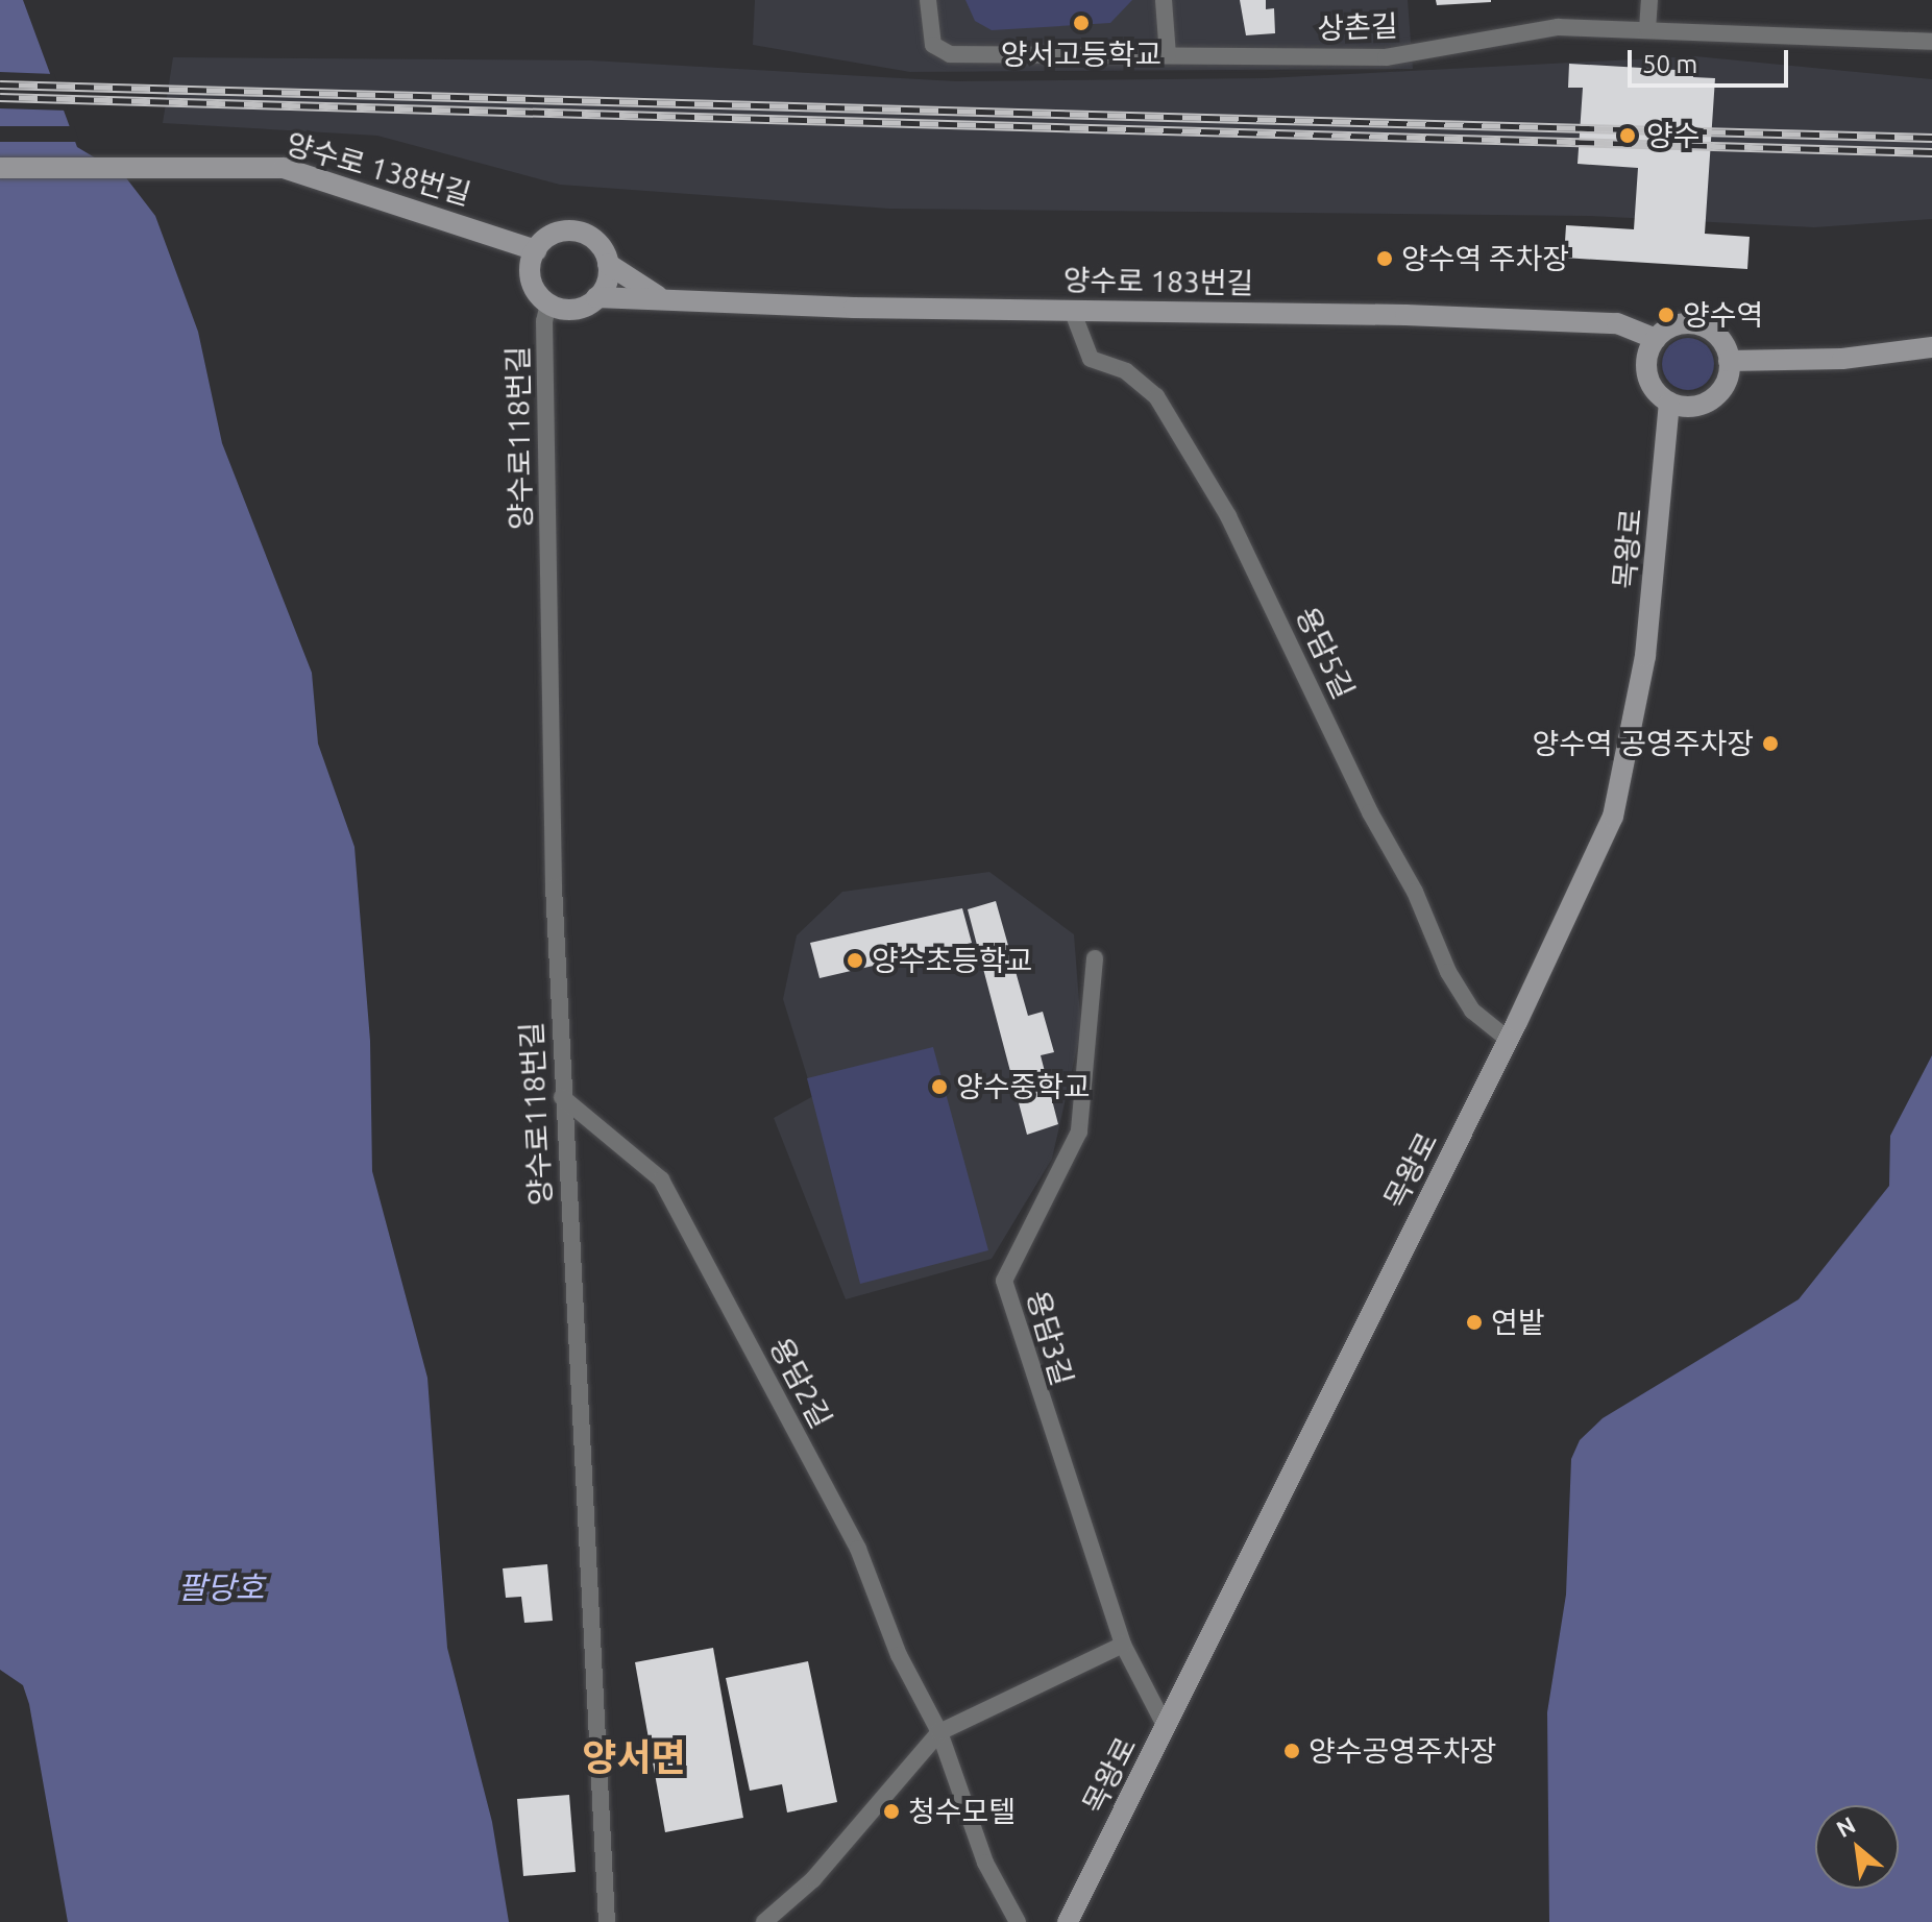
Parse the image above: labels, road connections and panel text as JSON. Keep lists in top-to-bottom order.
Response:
{
  "streets": {
    "street": [
      "상촌길",
      "양수로 138번길",
      "양수로 183번길",
      "양수로118번길",
      "목왕로",
      "용담5길",
      "용담3길",
      "용담2길"
    ]
  },
  "crossings": [
    ["양수로 138번길", "양수로 183번길"],
    ["양수로 138번길", "양수로118번길"],
    ["양수로 183번길", "양수로118번길"],
    ["양수로 183번길", "목왕로"],
    ["양수로 183번길", "용담5길"],
    ["양수로118번길", "용담2길"],
    ["목왕로", "용담5길"],
    ["목왕로", "용담3길"]
  ],
  "districts": ["양서면"],
  "water": ["팔당호"],
  "places": [
    "양서고등학교",
    "양수",
    "양수역 주차장",
    "양수역",
    "양수역 공영주차장",
    "양수초등학교",
    "양수중학교",
    "연밭",
    "양수공영주차장",
    "청수모텔"
  ],
  "scale_bar": "50 m",
  "north": "top left"
}
